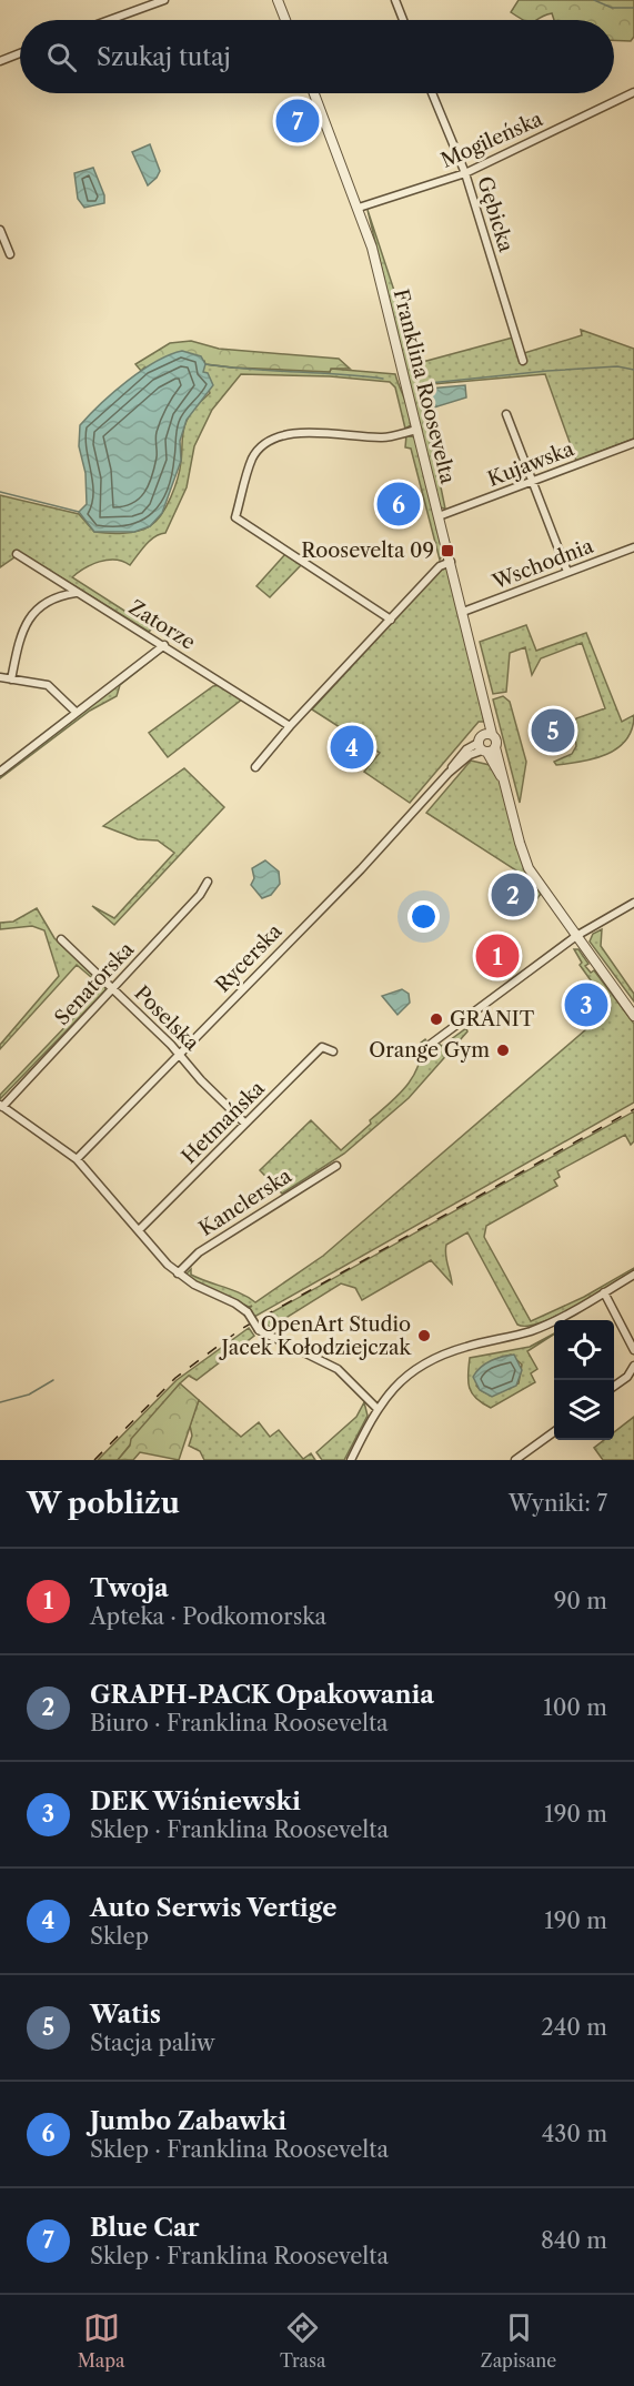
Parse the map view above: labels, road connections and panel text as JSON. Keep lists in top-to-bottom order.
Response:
{
  "streets": {
    "street": [
      "Mogileńska",
      "Gębicka",
      "Franklina Roosevelta",
      "Kujawska",
      "Wschodnia",
      "Zatorze",
      "Rycerska",
      "Senatorska",
      "Poselska",
      "Hetmańska",
      "Kanclerska"
    ]
  },
  "crossings": [
    ["Mogileńska", "Gębicka"],
    ["Mogileńska", "Franklina Roosevelta"],
    ["Franklina Roosevelta", "Kujawska"],
    ["Franklina Roosevelta", "Wschodnia"],
    ["Franklina Roosevelta", "Rycerska"],
    ["Rycerska", "Poselska"],
    ["Senatorska", "Poselska"],
    ["Poselska", "Hetmańska"]
  ],
  "places": {
    "transit": ["Roosevelta 09"],
    "other": ["GRANIT", "Orange Gym", "OpenArt Studio Jacek Kołodziejczak"]
  },
  "page": {
    "search": "Szukaj tutaj",
    "pins": [
      "7",
      "6",
      "5",
      "4",
      "2",
      "1",
      "3"
    ],
    "heading": ["W pobliżu", "Wyniki: 7"],
    "list": [
      {
        "mark": "1",
        "name": "Twoja",
        "note": "Apteka · Podkomorska",
        "value": "90 m"
      },
      {
        "mark": "2",
        "name": "GRAPH-PACK Opakowania",
        "note": "Biuro · Franklina Roosevelta",
        "value": "100 m"
      },
      {
        "mark": "3",
        "name": "DEK Wiśniewski",
        "note": "Sklep · Franklina Roosevelta",
        "value": "190 m"
      },
      {
        "mark": "4",
        "name": "Auto Serwis Vertige",
        "note": "Sklep",
        "value": "190 m"
      },
      {
        "mark": "5",
        "name": "Watis",
        "note": "Stacja paliw",
        "value": "240 m"
      },
      {
        "mark": "6",
        "name": "Jumbo Zabawki",
        "note": "Sklep · Franklina Roosevelta",
        "value": "430 m"
      },
      {
        "mark": "7",
        "name": "Blue Car",
        "note": "Sklep · Franklina Roosevelta",
        "value": "840 m"
      }
    ],
    "nav": ["Mapa", "Trasa", "Zapisane"]
  }
}
